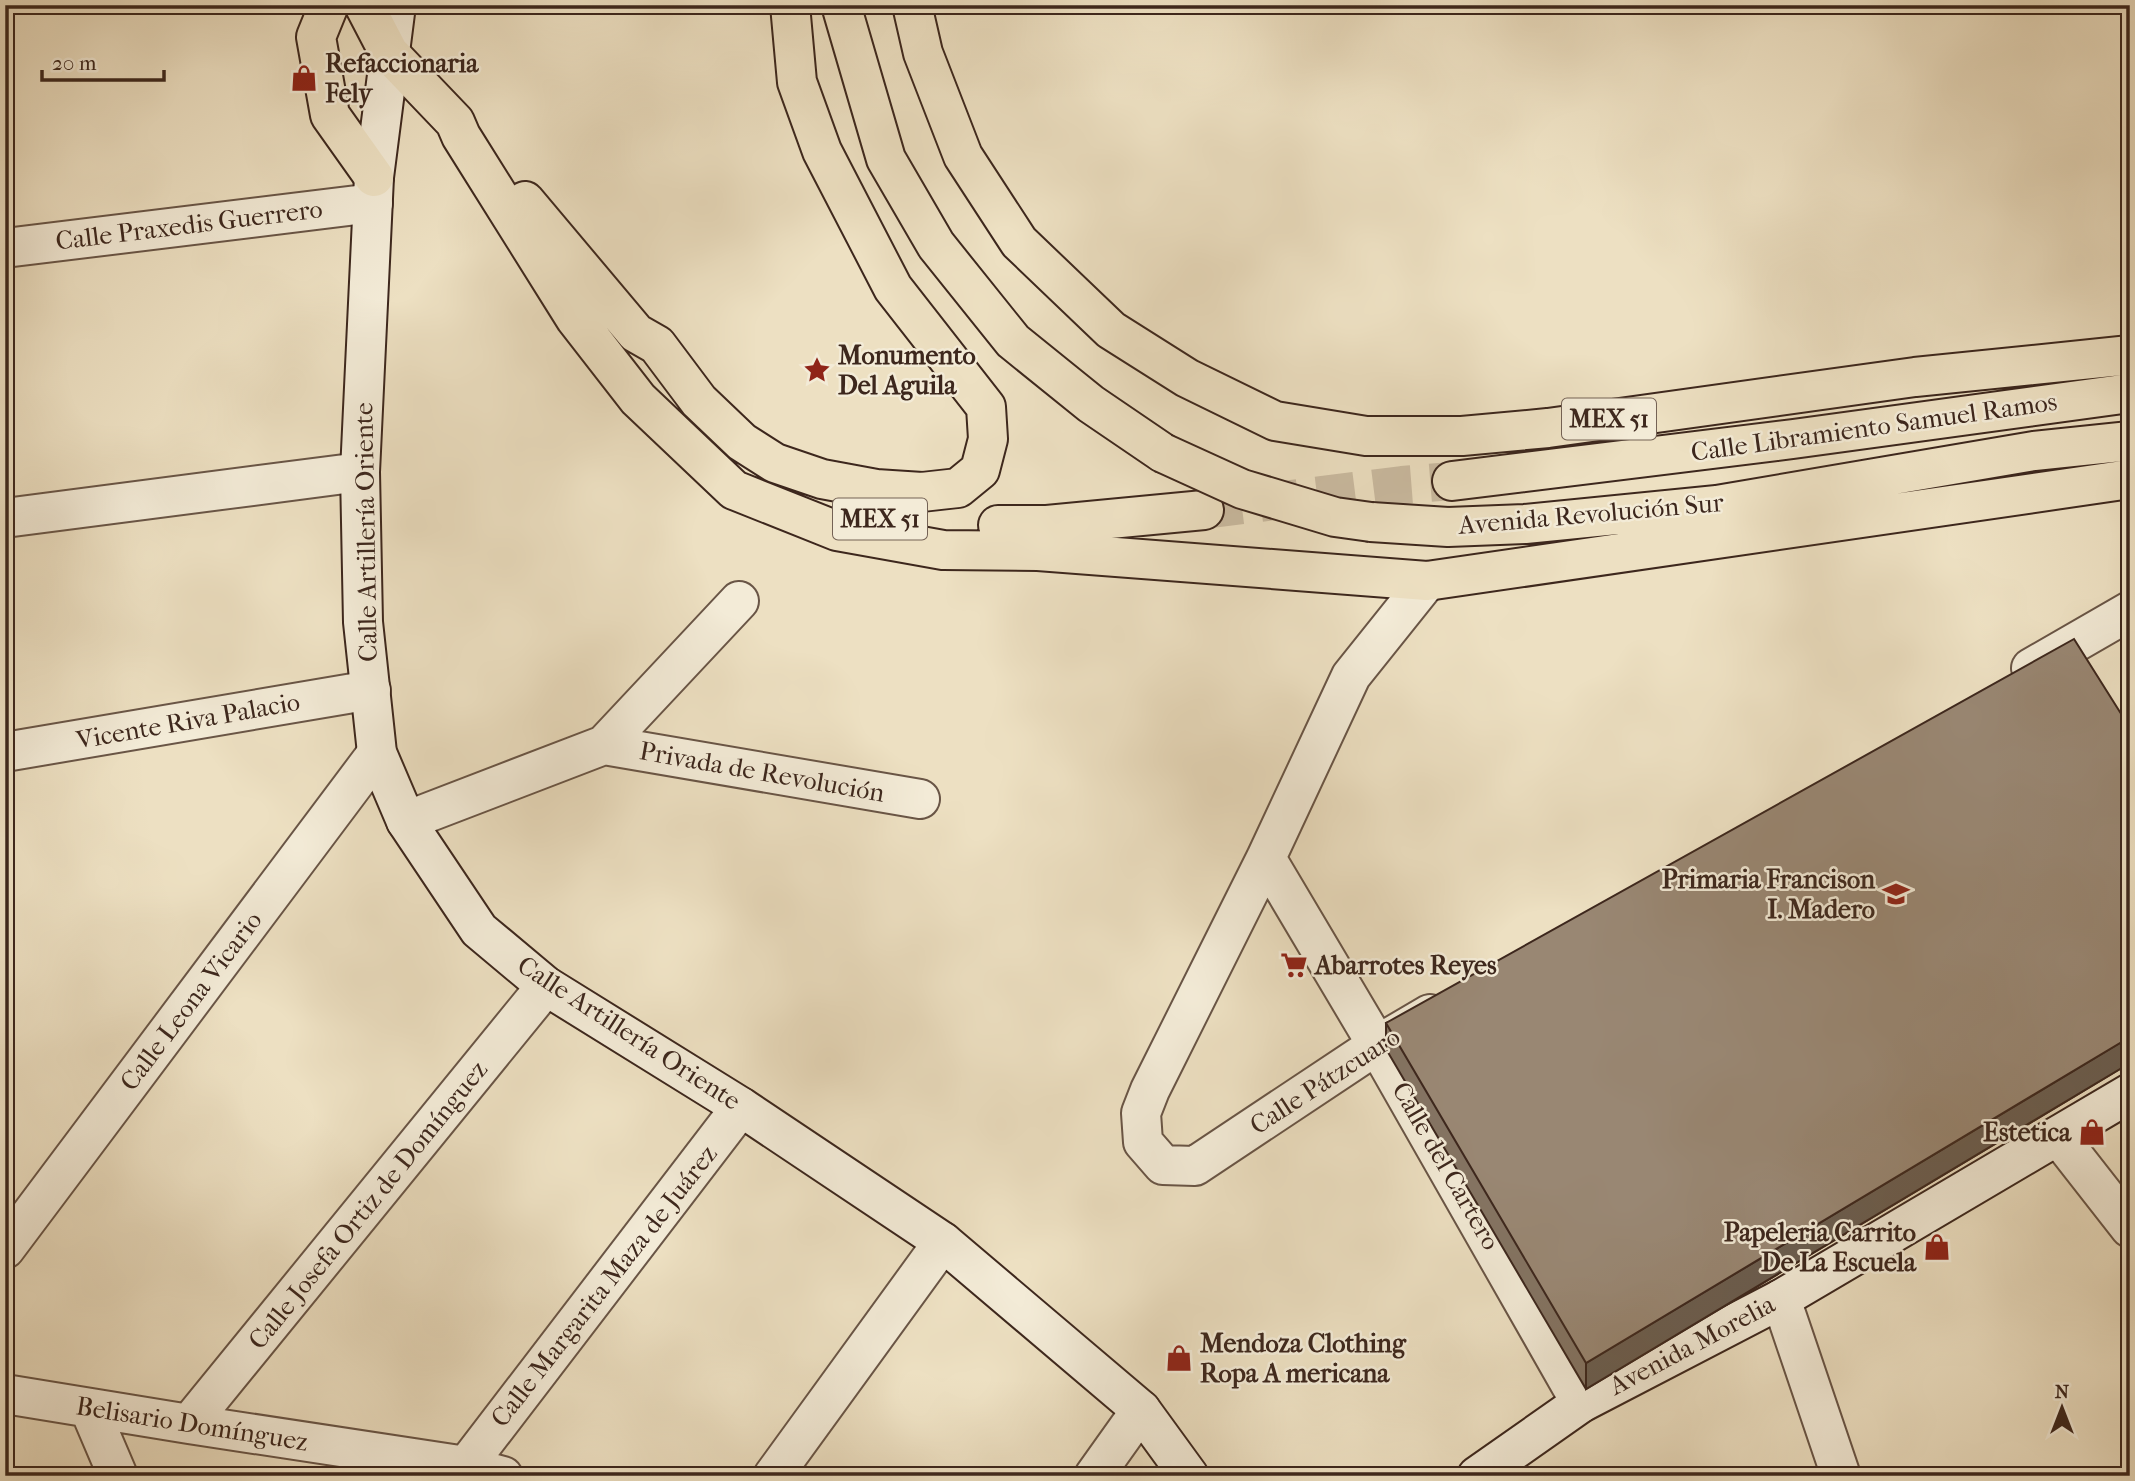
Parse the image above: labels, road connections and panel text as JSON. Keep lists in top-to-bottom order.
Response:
{
  "streets": {
    "main road": ["MEX 51", "Calle Libramiento Samuel Ramos", "Avenida Revolución Sur"],
    "street": [
      "Calle Praxedis Guerrero",
      "Calle Artillería Oriente",
      "Vicente Riva Palacio",
      "Privada de Revolución",
      "Calle Leona Vicario",
      "Calle Pátzcuaro",
      "Calle del Cartero",
      "Calle Josefa Ortiz de Domínguez",
      "Calle Margarita Maza de Juárez",
      "Avenida Morelia",
      "Belisario Domínguez"
    ]
  },
  "crossings": [
    ["Calle Praxedis Guerrero", "Calle Artillería Oriente"],
    ["Calle Artillería Oriente", "Vicente Riva Palacio"],
    ["Calle Artillería Oriente", "Privada de Revolución"],
    ["Calle Artillería Oriente", "Calle Leona Vicario"],
    ["Calle Artillería Oriente", "Calle Josefa Ortiz de Domínguez"],
    ["Calle Artillería Oriente", "Calle Margarita Maza de Juárez"],
    ["Calle Pátzcuaro", "Calle del Cartero"],
    ["Calle del Cartero", "Avenida Morelia"],
    ["Calle Josefa Ortiz de Domínguez", "Belisario Domínguez"],
    ["Calle Margarita Maza de Juárez", "Belisario Domínguez"]
  ],
  "places": {
    "shop": [
      "Refaccionaria Fely",
      "Estetica",
      "Papeleria Carrito De La Escuela",
      "Mendoza Clothing Ropa A mericana"
    ],
    "place": ["Monumento Del Aguila"],
    "school or university": ["Primaria Francison I. Madero"],
    "supermarket": ["Abarrotes Reyes"]
  },
  "scale_bar": "20 m",
  "north": "top"
}
